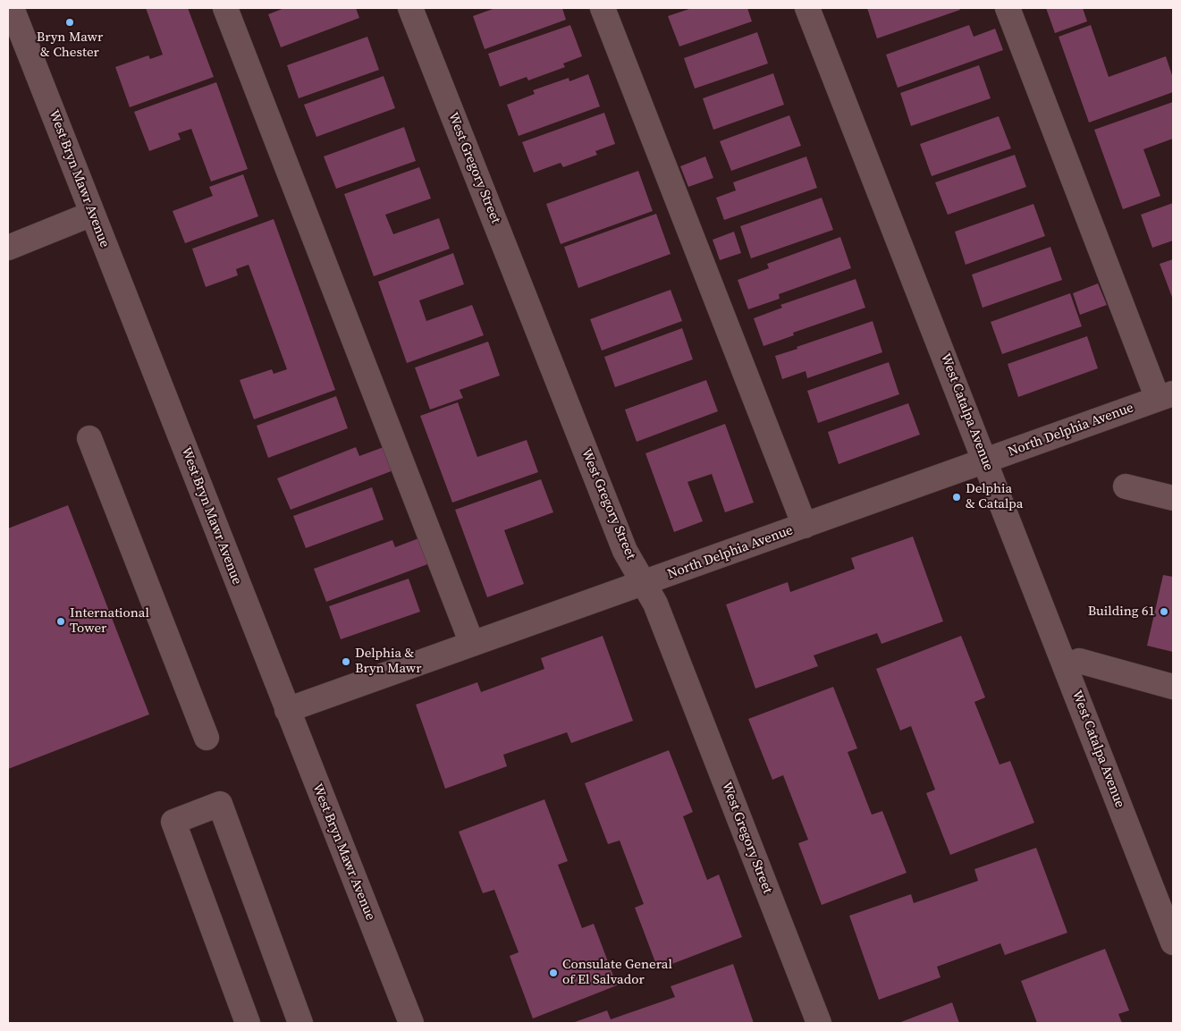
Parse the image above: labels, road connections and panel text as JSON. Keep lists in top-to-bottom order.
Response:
{
  "streets": {
    "street": [
      "West Gregory Street",
      "West Bryn Mawr Avenue",
      "West Catalpa Avenue",
      "North Delphia Avenue"
    ]
  },
  "crossings": [
    ["West Gregory Street", "North Delphia Avenue"],
    ["West Bryn Mawr Avenue", "North Delphia Avenue"],
    ["West Catalpa Avenue", "North Delphia Avenue"]
  ],
  "places": [
    "Bryn Mawr & Chester",
    "Delphia & Catalpa",
    "Building 61",
    "International Tower",
    "Delphia & Bryn Mawr",
    "Consulate General of El Salvador"
  ]
}
